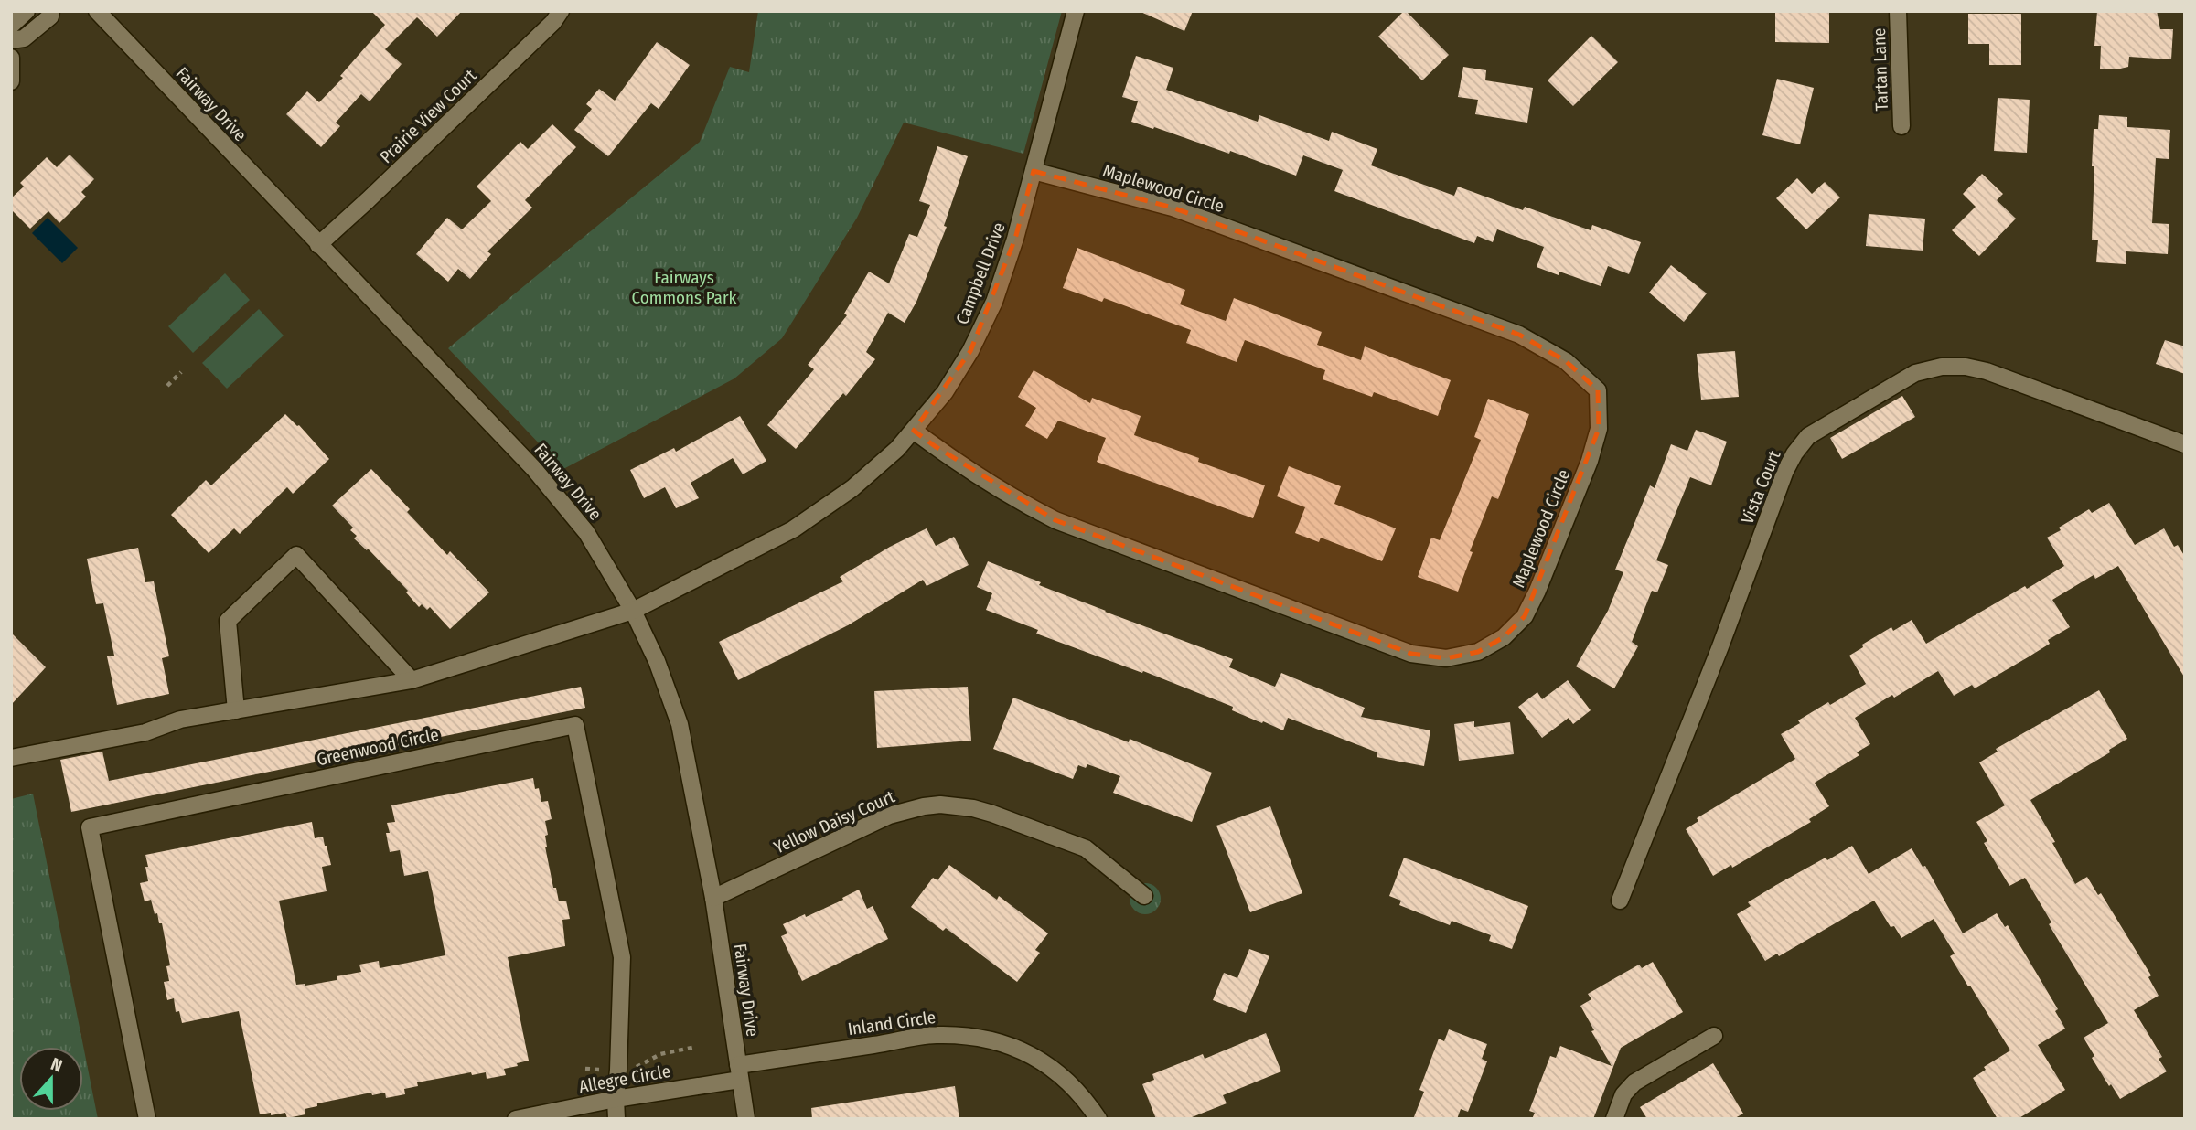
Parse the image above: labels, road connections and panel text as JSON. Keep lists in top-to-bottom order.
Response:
{
  "streets": {
    "street": [
      "Tartan Lane",
      "Fairway Drive",
      "Prairie View Court",
      "Maplewood Circle",
      "Campbell Drive",
      "Vista Court",
      "Greenwood Circle",
      "Yellow Daisy Court",
      "Inland Circle",
      "Allegre Circle"
    ]
  },
  "crossings": [
    ["Fairway Drive", "Prairie View Court"],
    ["Fairway Drive", "Campbell Drive"],
    ["Fairway Drive", "Yellow Daisy Court"],
    ["Fairway Drive", "Inland Circle"],
    ["Fairway Drive", "Allegre Circle"],
    ["Maplewood Circle", "Campbell Drive"],
    ["Greenwood Circle", "Allegre Circle"],
    ["Inland Circle", "Allegre Circle"]
  ],
  "parks": ["Fairways Commons Park"],
  "north": "top"
}
